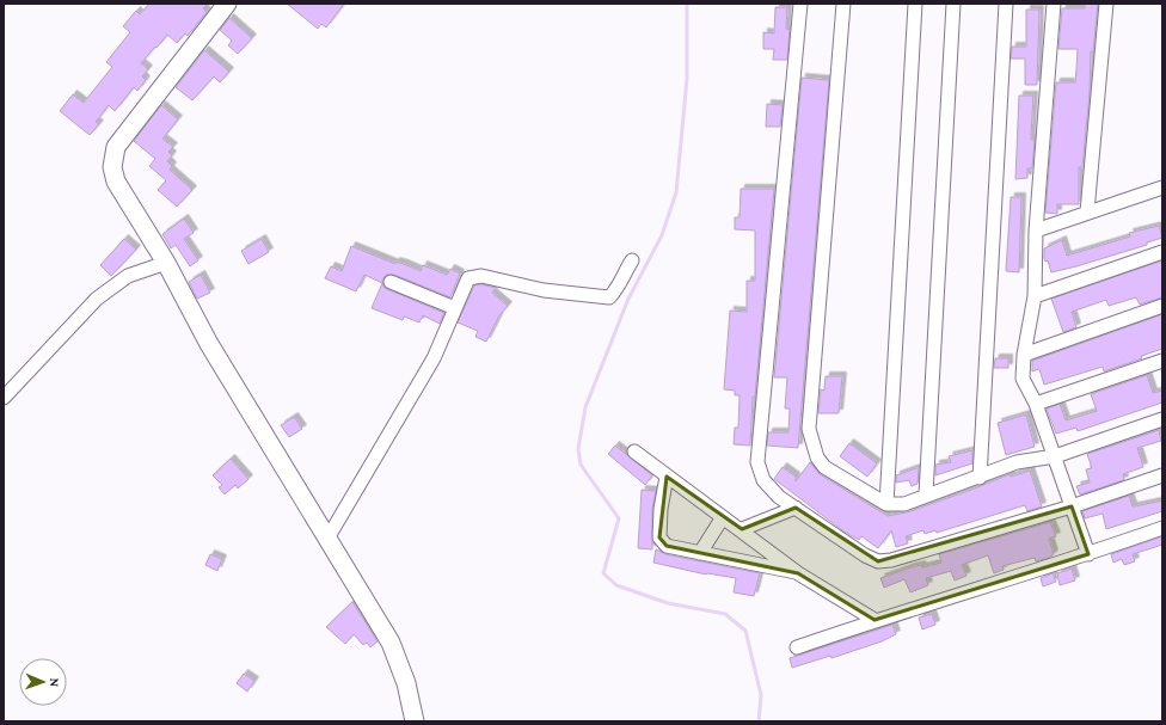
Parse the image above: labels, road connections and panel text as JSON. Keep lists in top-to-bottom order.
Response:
{
  "north": "right"
}
